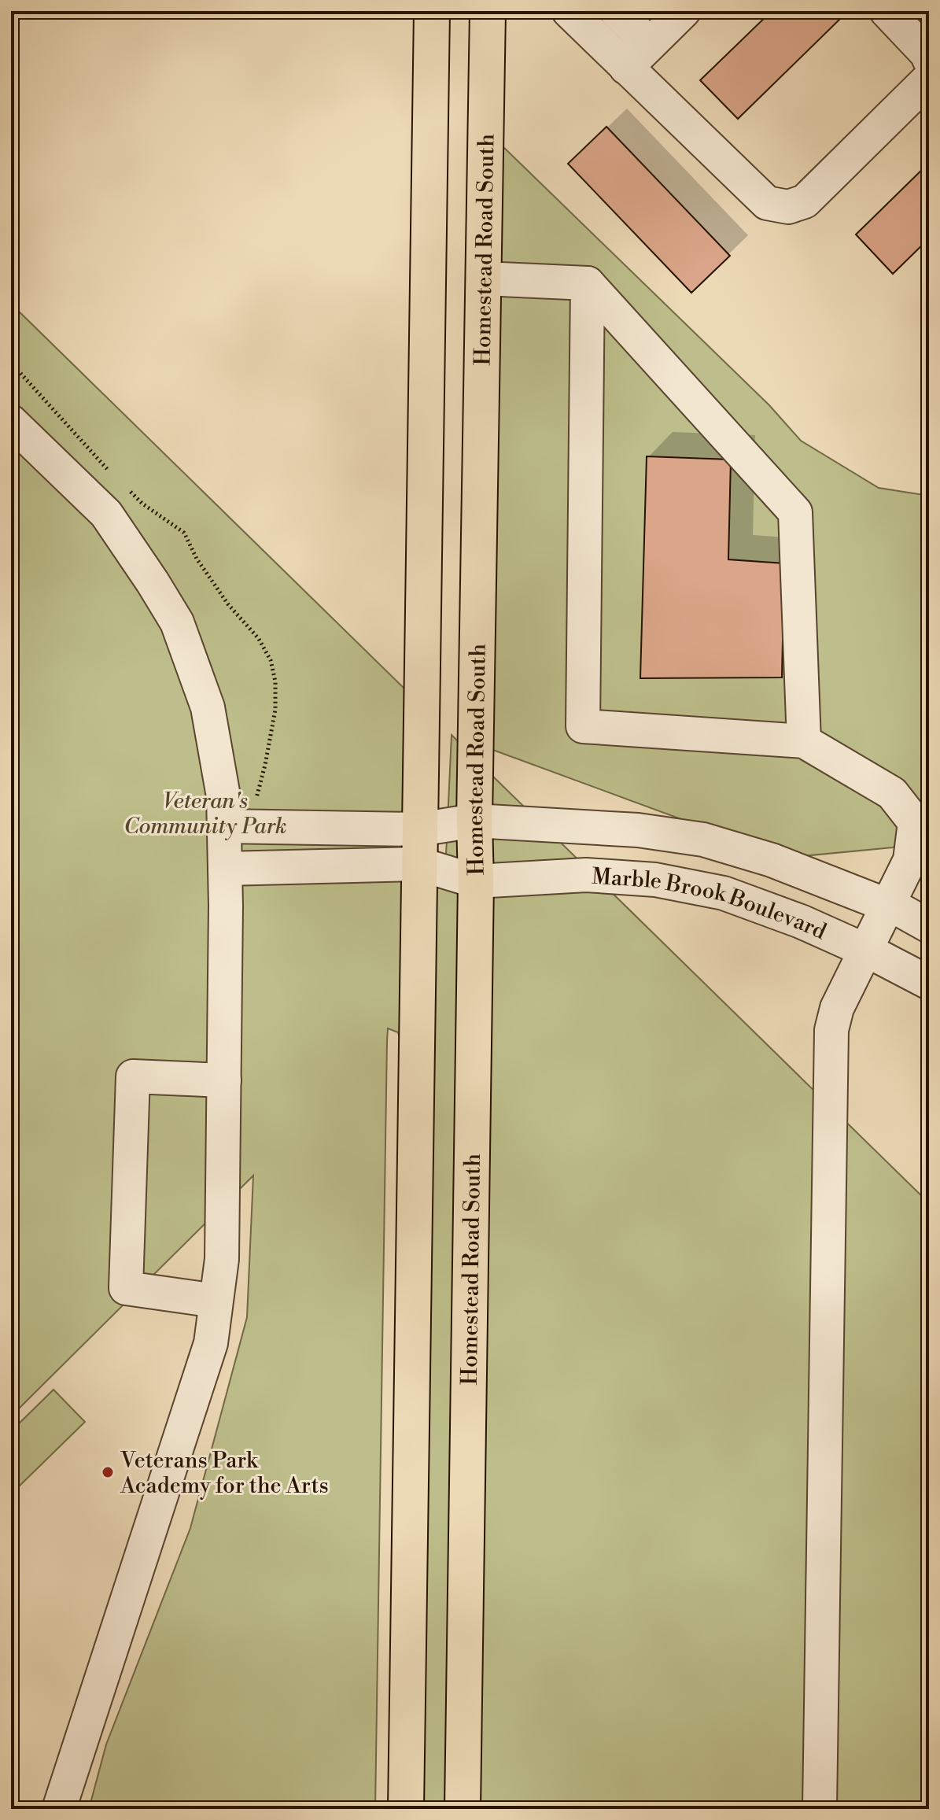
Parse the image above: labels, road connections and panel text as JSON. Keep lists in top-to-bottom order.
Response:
{
  "streets": {
    "main road": ["Homestead Road South"],
    "street": ["Marble Brook Boulevard"]
  },
  "crossings": [
    ["Homestead Road South", "Marble Brook Boulevard"]
  ],
  "parks": ["Veteran's Community Park"],
  "places": ["Veterans Park Academy for the Arts"]
}
